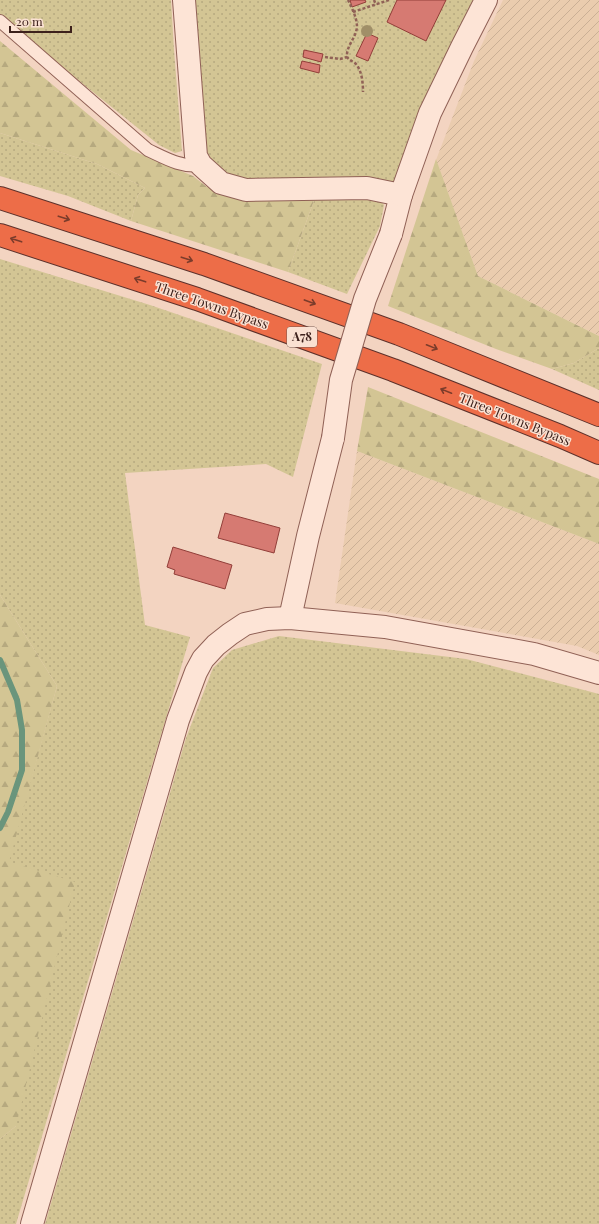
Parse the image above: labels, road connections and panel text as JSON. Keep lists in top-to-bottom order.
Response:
{
  "streets": {
    "highway": ["Three Towns Bypass", "A78"]
  },
  "scale_bar": "20 m"
}
